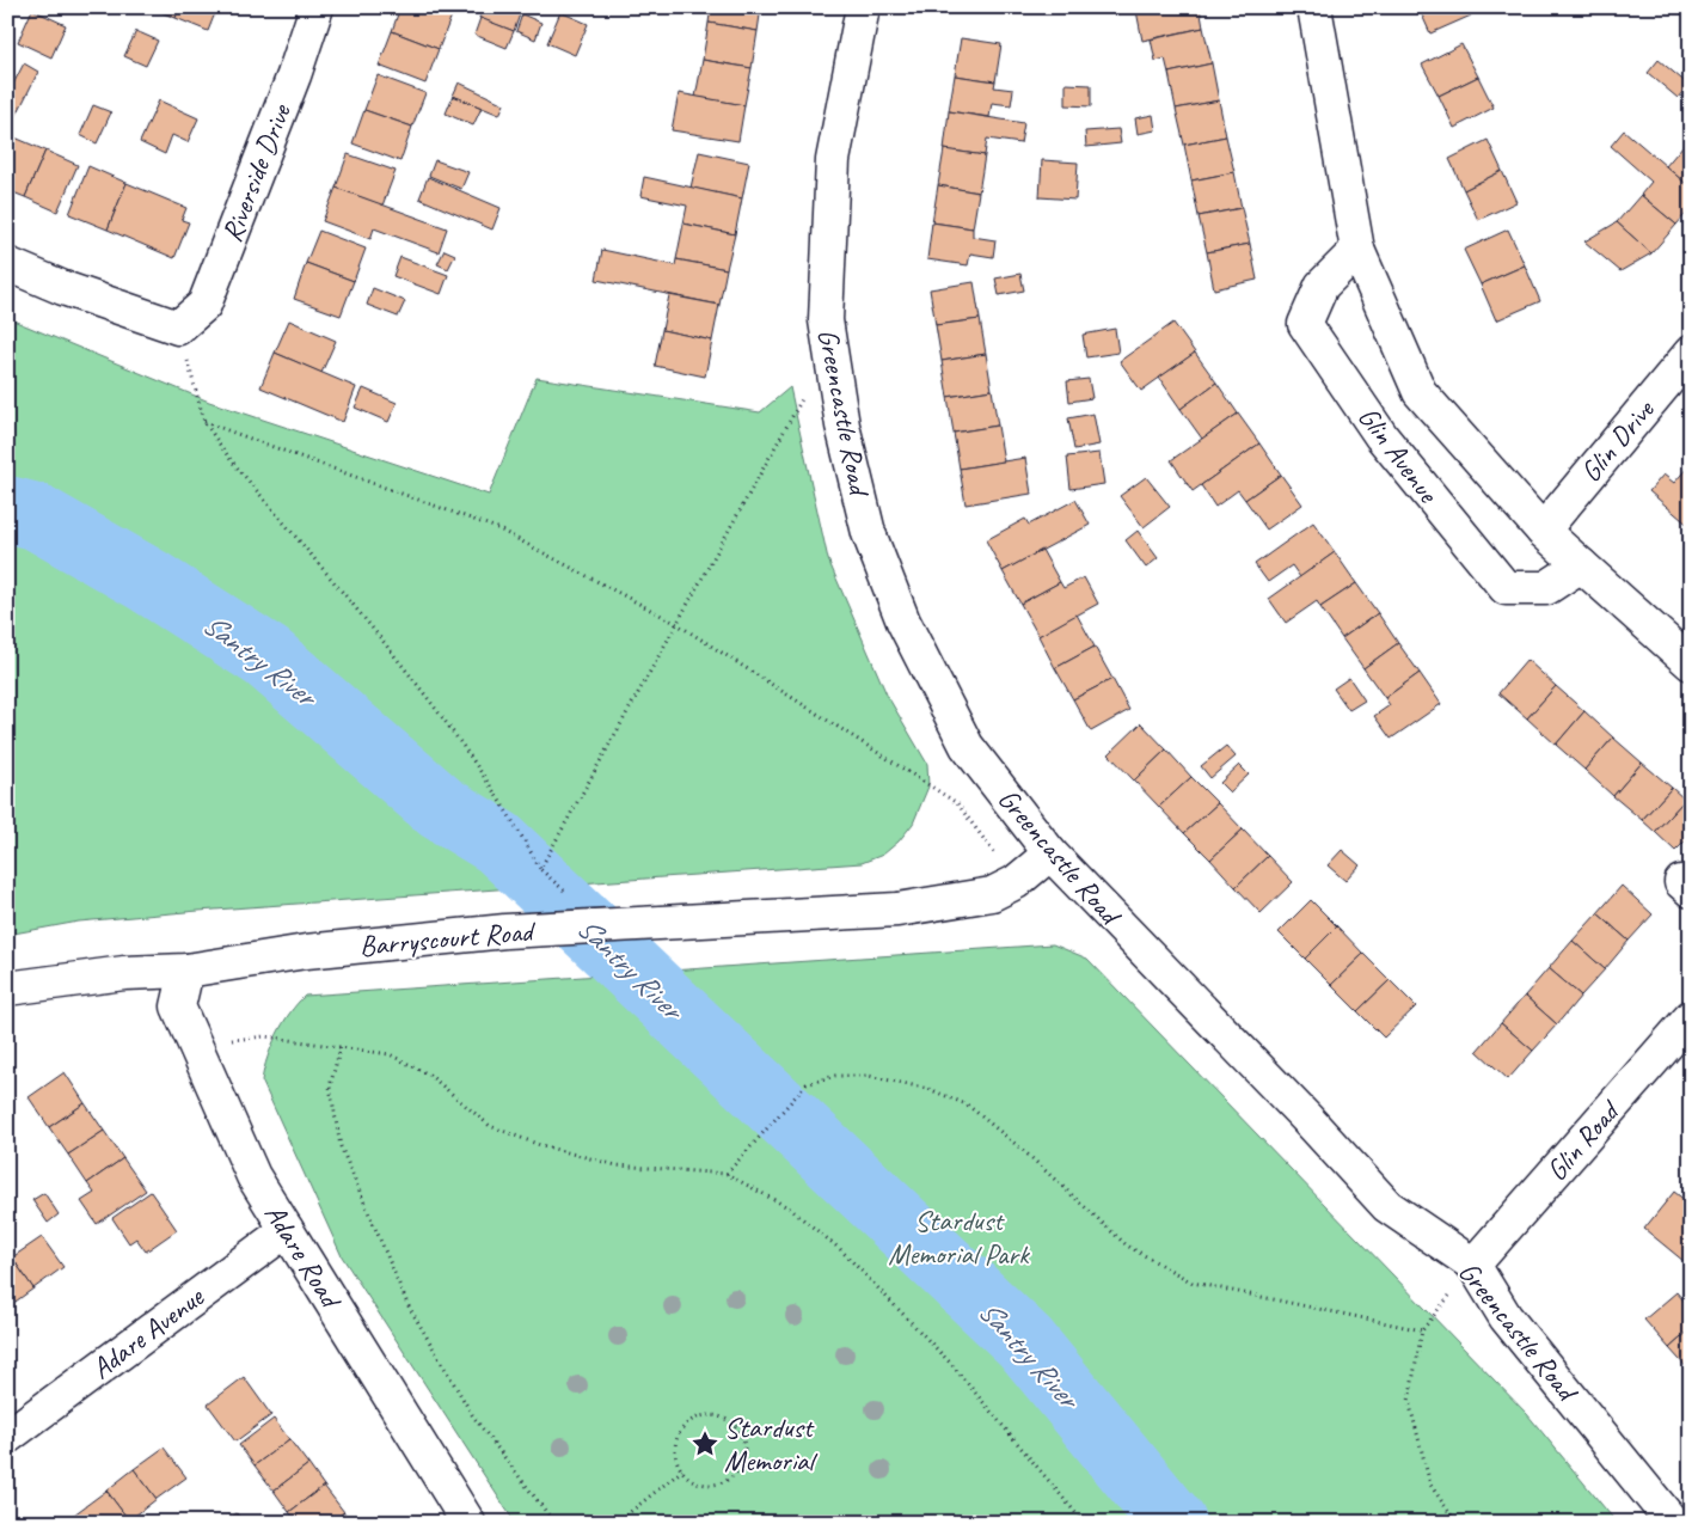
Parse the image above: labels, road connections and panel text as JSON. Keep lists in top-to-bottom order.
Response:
{
  "streets": {
    "street": [
      "Riverside Drive",
      "Greencastle Road",
      "Glin Drive",
      "Glin Avenue",
      "Barryscourt Road",
      "Glin Road",
      "Adare Road",
      "Adare Avenue"
    ]
  },
  "crossings": [
    ["Greencastle Road", "Barryscourt Road"],
    ["Greencastle Road", "Glin Road"],
    ["Glin Drive", "Glin Avenue"],
    ["Barryscourt Road", "Adare Road"],
    ["Adare Road", "Adare Avenue"]
  ],
  "water": ["Santry River"],
  "parks": ["Stardust Memorial Park"],
  "places": {
    "place": ["Stardust Memorial"]
  }
}
